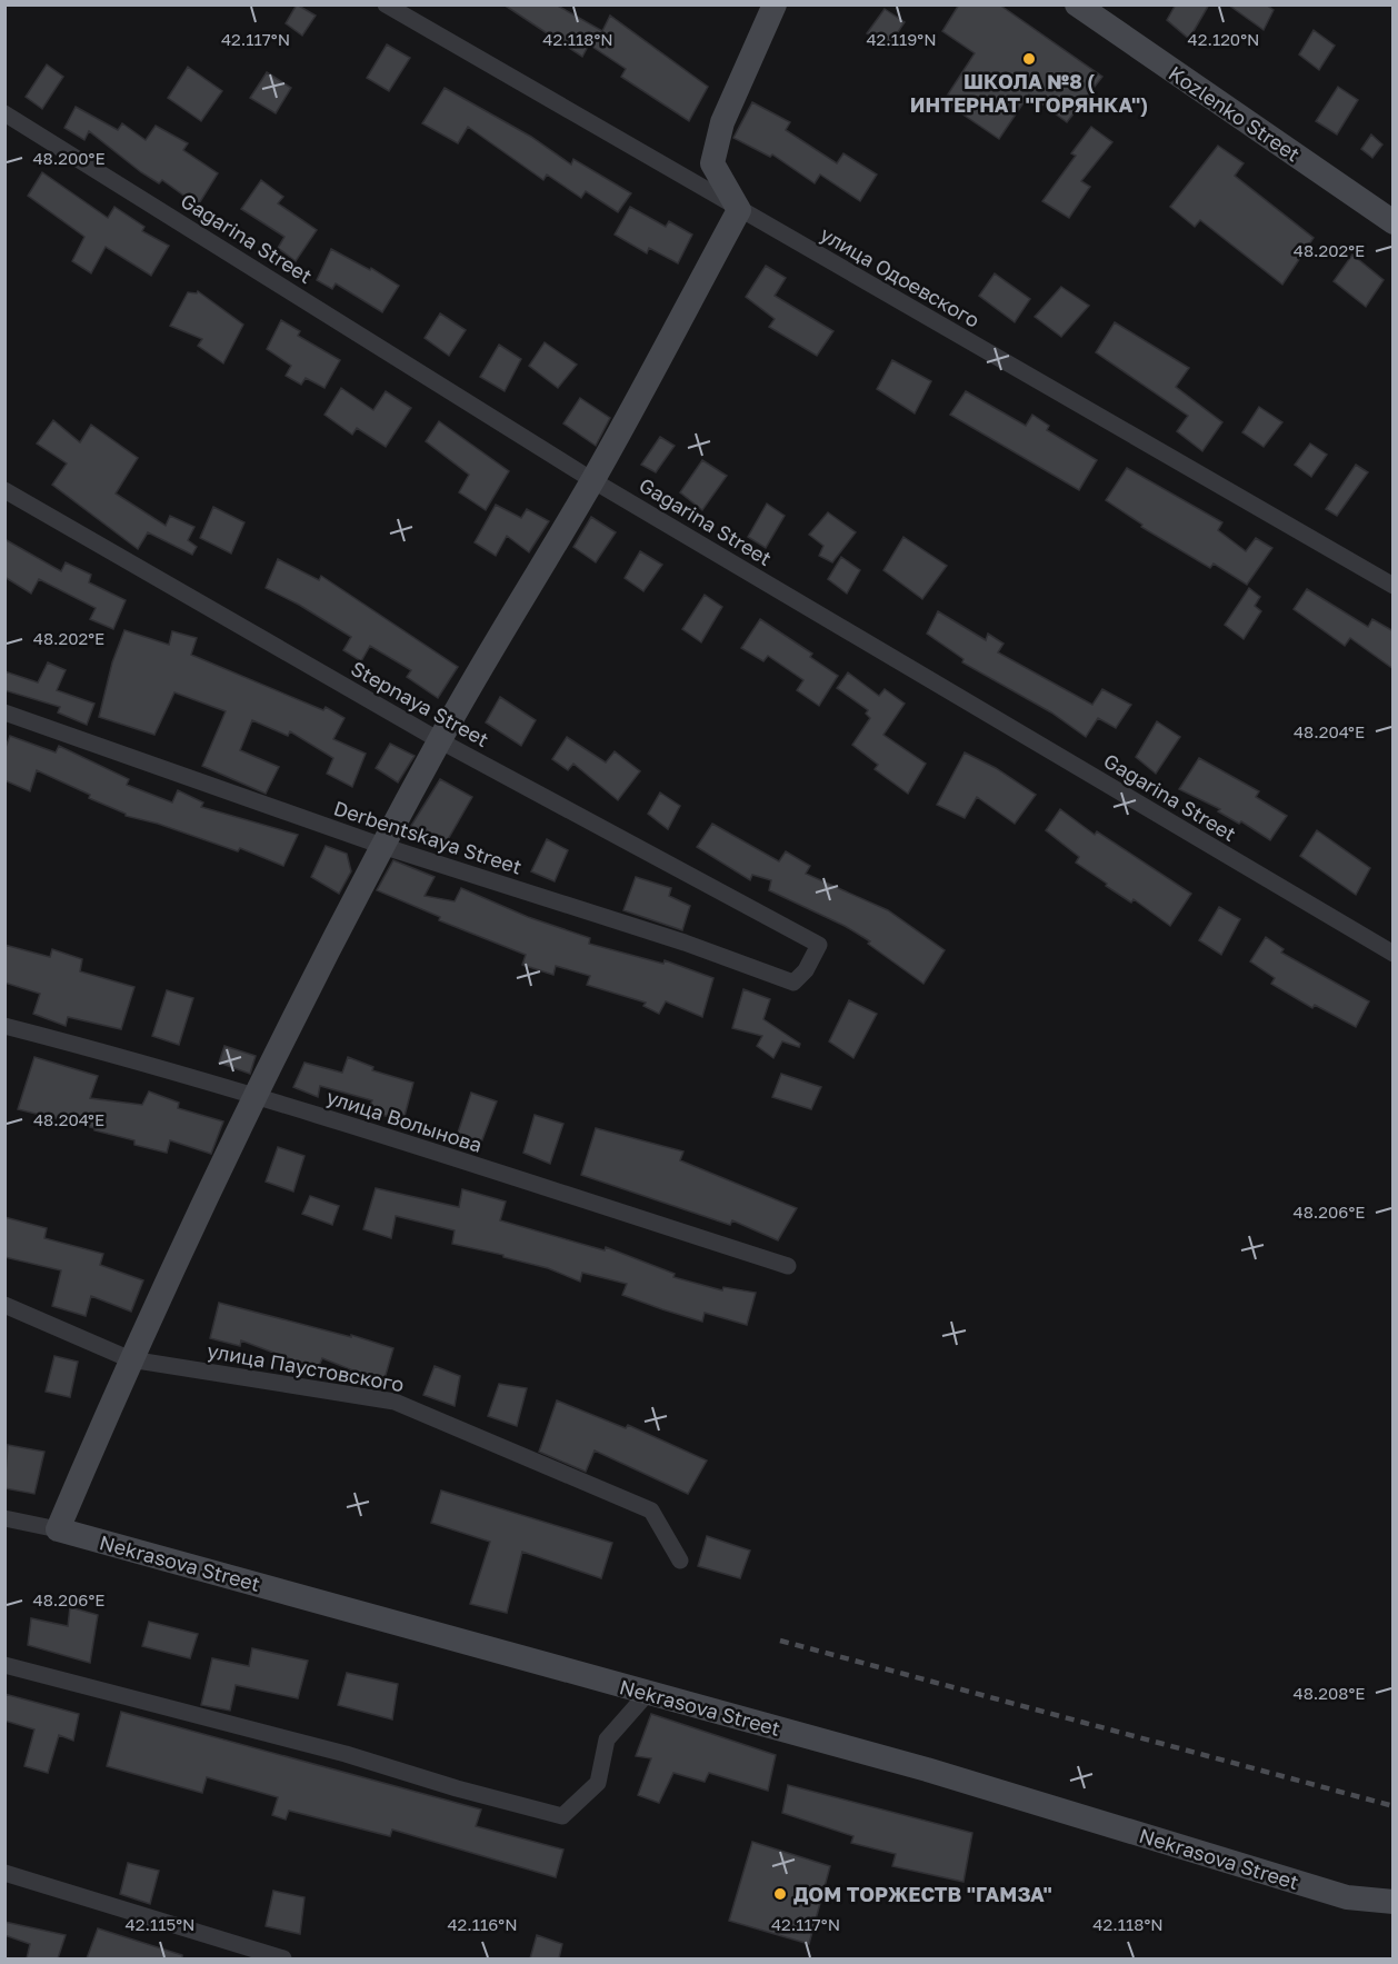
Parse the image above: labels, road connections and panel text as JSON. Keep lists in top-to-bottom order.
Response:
{
  "streets": {
    "street": [
      "Kozlenko Street",
      "Gagarina Street",
      "улица Одоевского",
      "Stepnaya Street",
      "Derbentskaya Street",
      "улица Волынова",
      "улица Паустовского",
      "Nekrasova Street"
    ]
  },
  "crossings": [
    ["Stepnaya Street", "Derbentskaya Street"]
  ],
  "places": ["ШКОЛА №8 ( ИНТЕРНАТ \"ГОРЯНКА\")", "ДОМ ТОРЖЕСТВ \"ГАМЗА\""],
  "coordinates": [
    "42.117°N",
    "42.118°N",
    "42.119°N",
    "42.120°N",
    "48.200°E",
    "48.202°E",
    "48.204°E",
    "48.206°E",
    "48.208°E",
    "42.115°N",
    "42.116°N"
  ]
}
